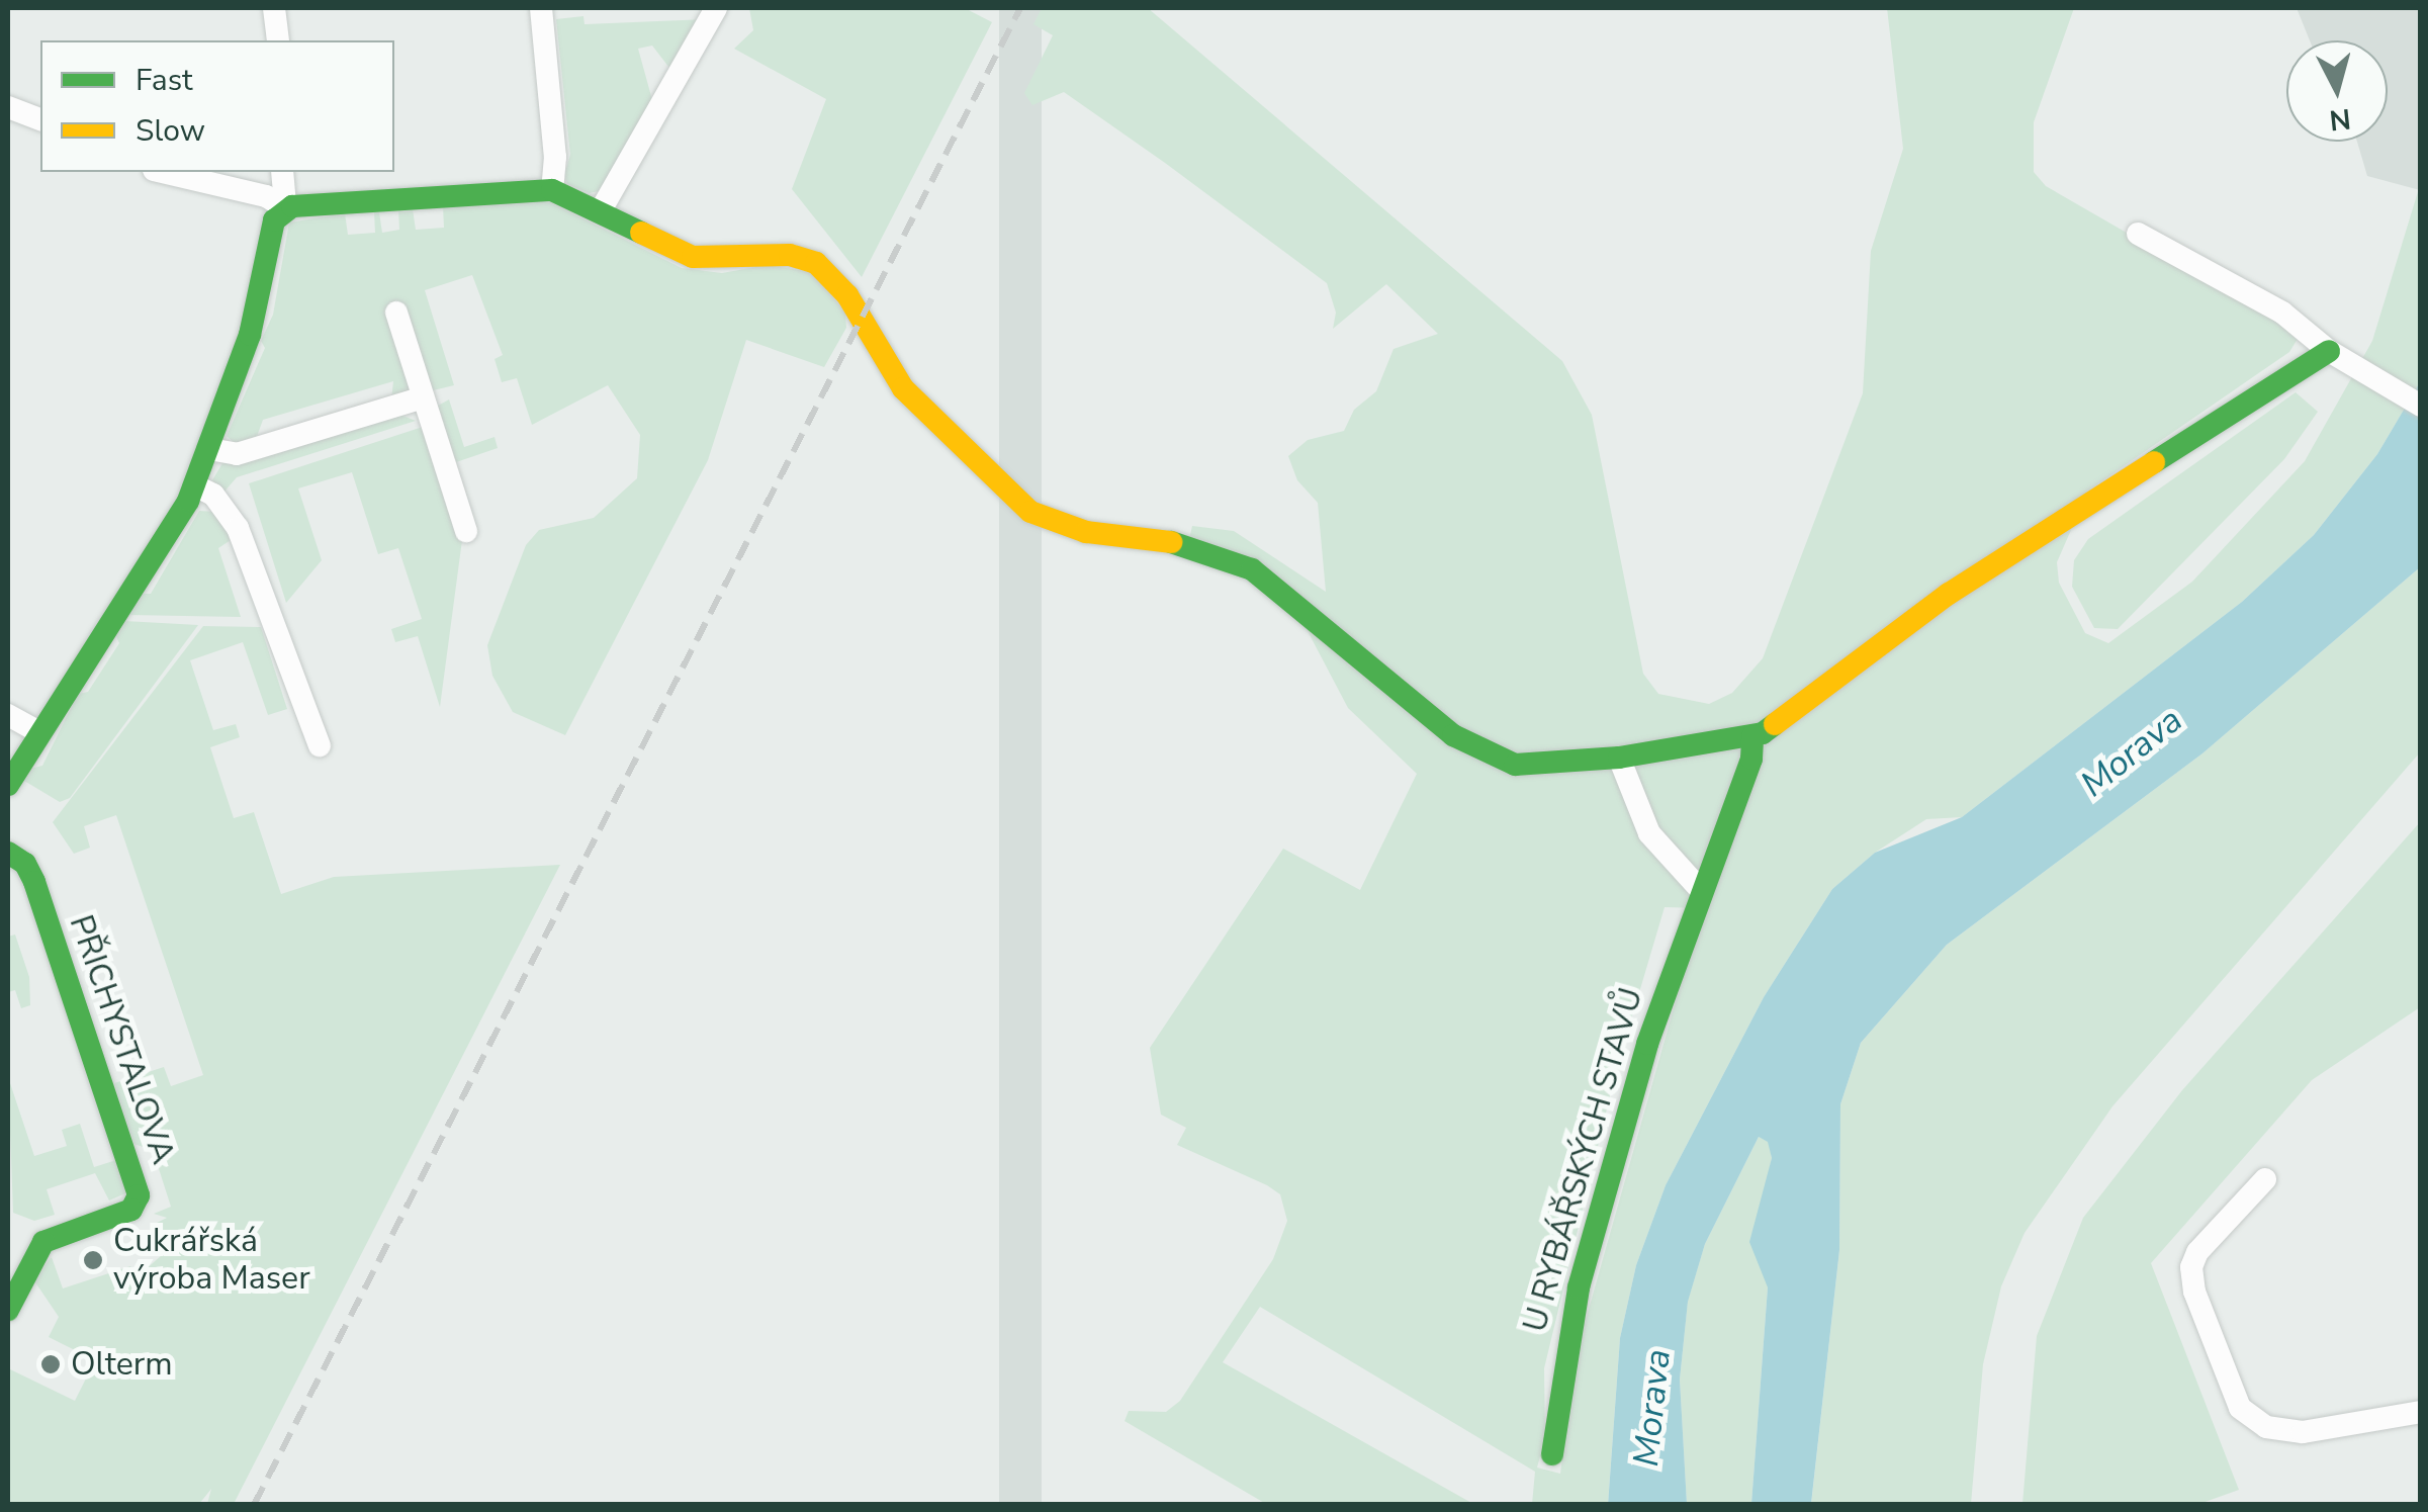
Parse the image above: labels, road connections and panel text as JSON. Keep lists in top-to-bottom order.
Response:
{
  "streets": {
    "street": ["PŘICHYSTALOVA", "U RYBÁŘSKÝCH STAVŮ"]
  },
  "water": ["Morava"],
  "places": ["Cukrářská výroba Maser", "Olterm"],
  "legend": ["Fast", "Slow"],
  "north": "bottom"
}
